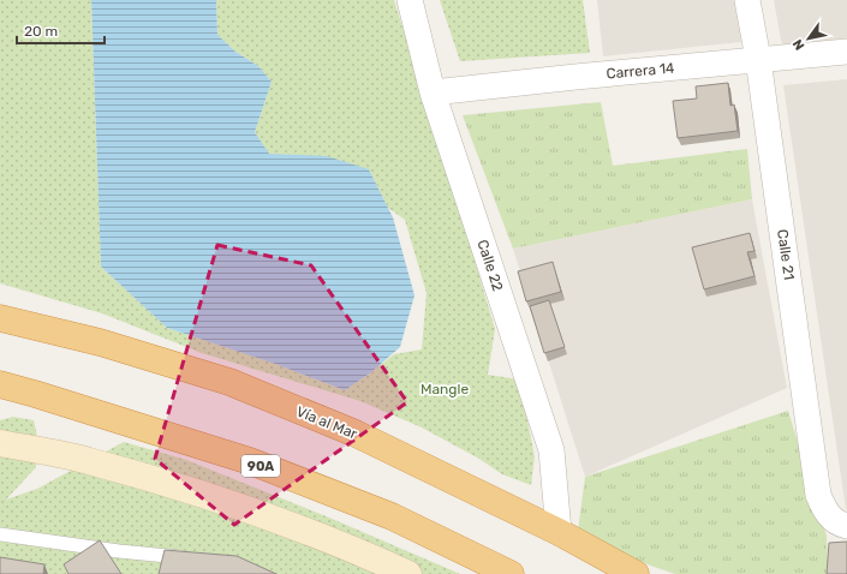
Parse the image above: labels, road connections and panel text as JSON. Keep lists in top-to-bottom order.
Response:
{
  "streets": {
    "highway": ["Vía al Mar", "90A"],
    "street": ["Carrera 14", "Calle 21", "Calle 22"]
  },
  "crossings": [
    ["Carrera 14", "Calle 21"],
    ["Carrera 14", "Calle 22"],
    ["Calle 22", "Vía al Mar"]
  ],
  "parks": ["Mangle"],
  "scale_bar": "20 m",
  "north": "bottom left"
}
